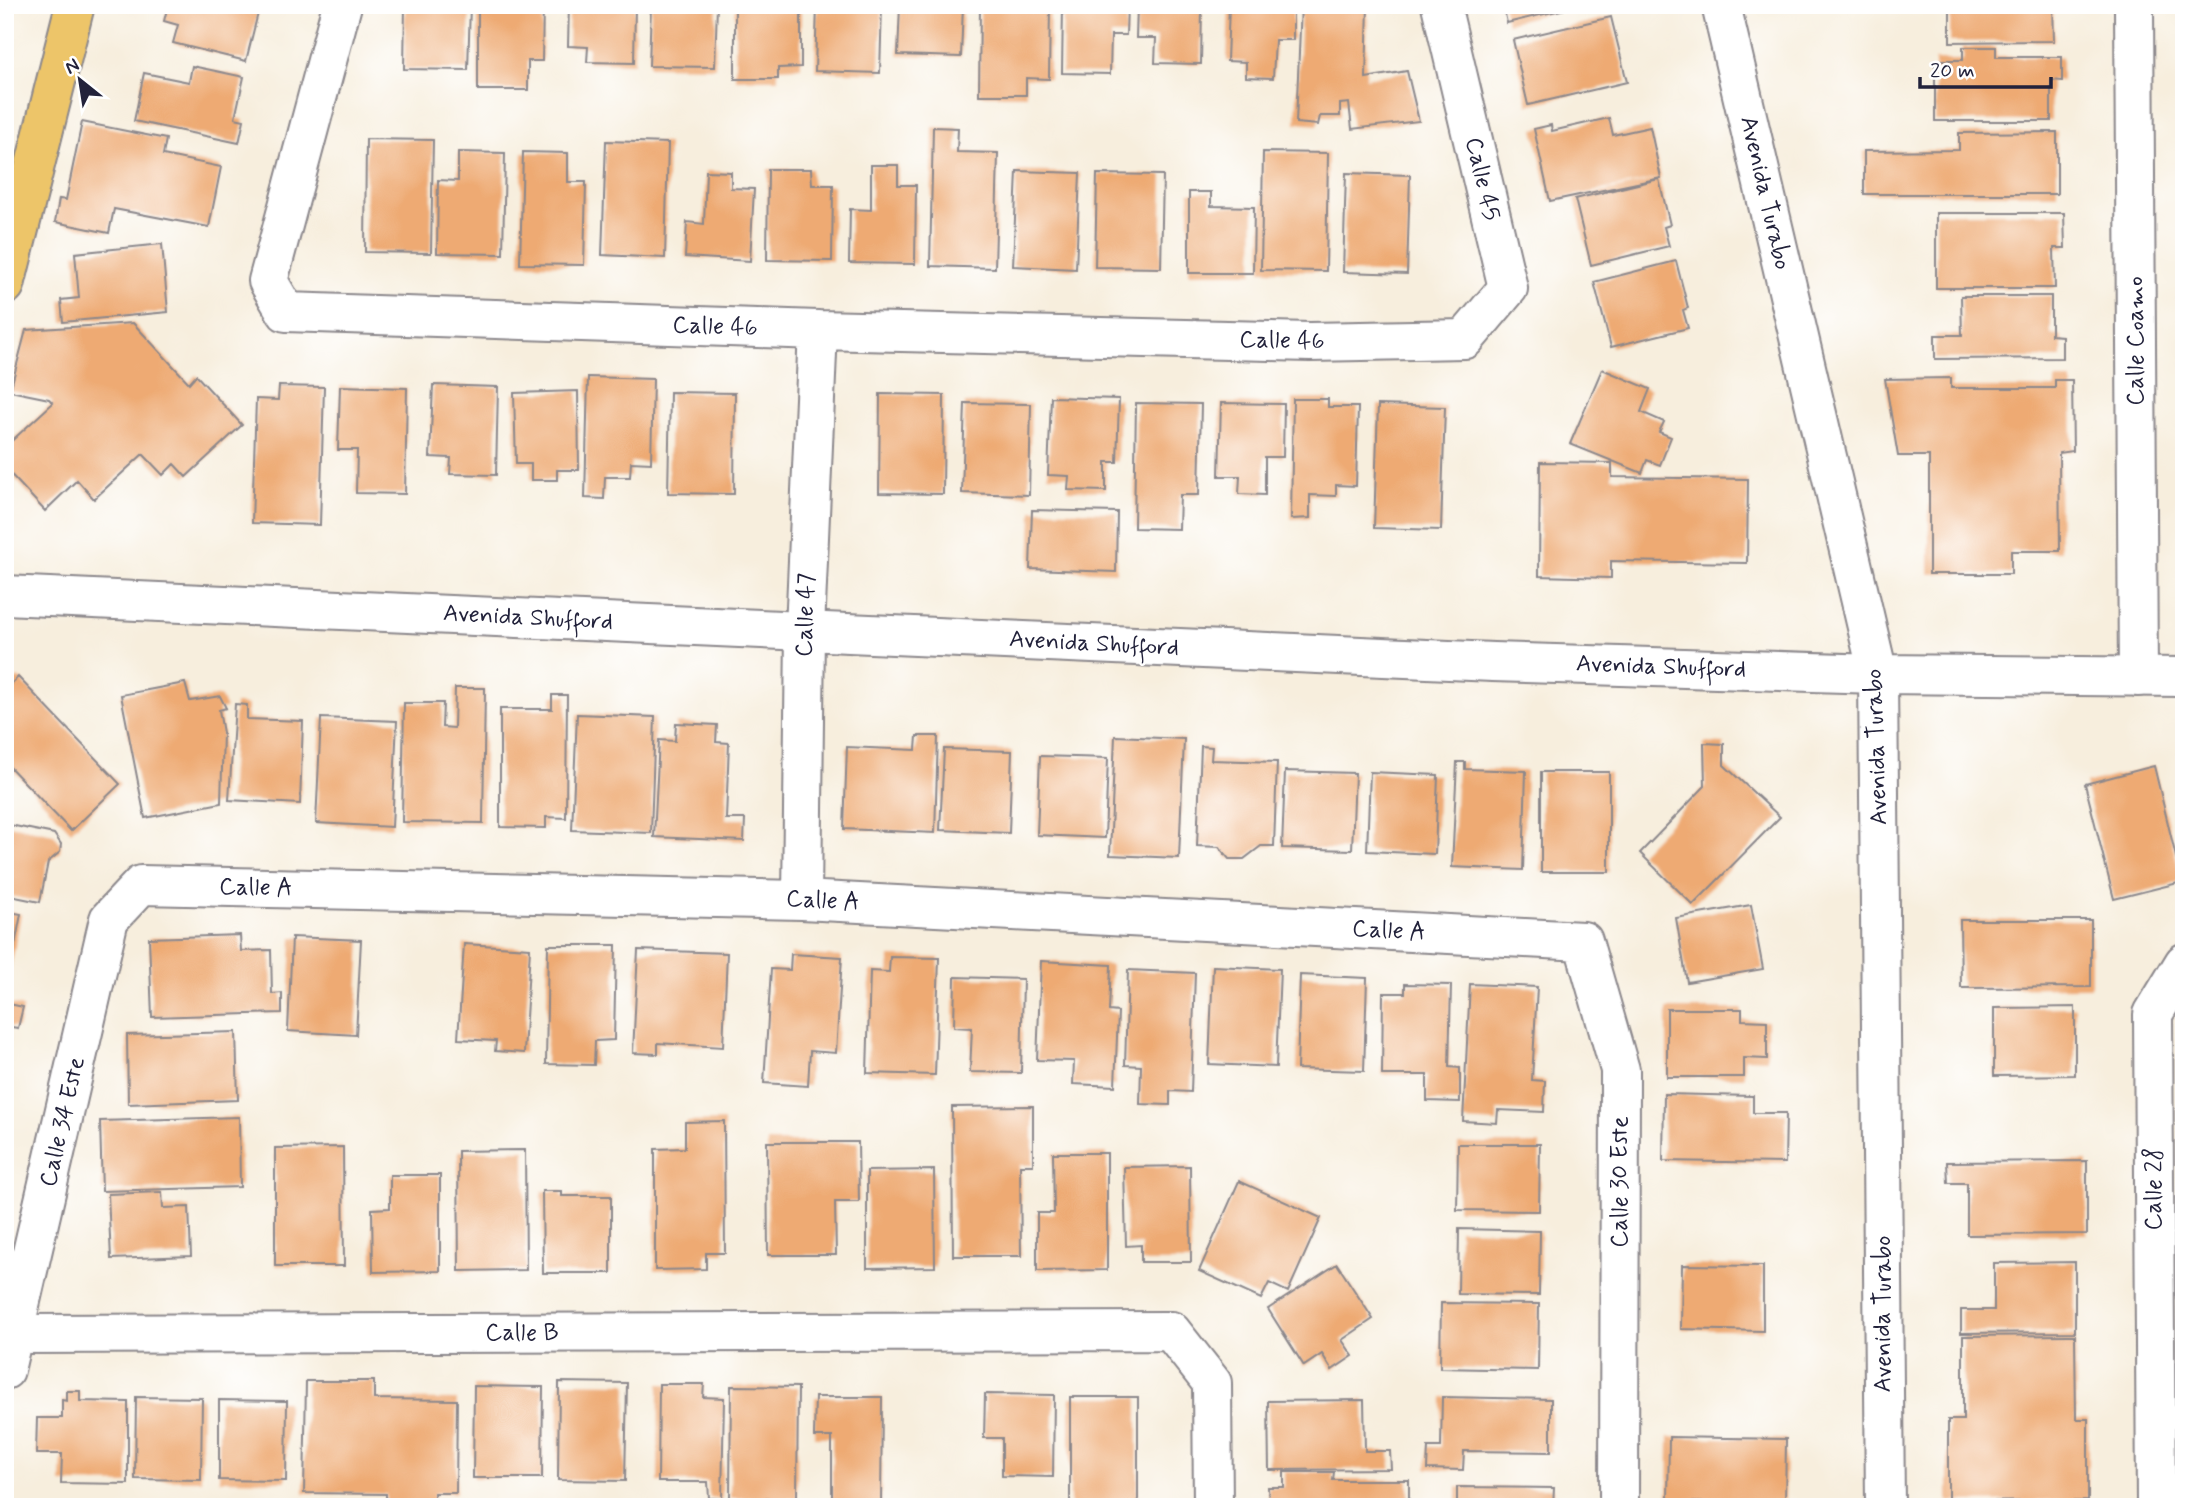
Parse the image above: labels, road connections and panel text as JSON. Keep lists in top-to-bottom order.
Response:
{
  "streets": {
    "street": [
      "Calle 45",
      "Avenida Turabo",
      "Calle 46",
      "Calle Coamo",
      "Calle 47",
      "Avenida Shufford",
      "Calle A",
      "Calle 34 Este",
      "Calle 30 Este",
      "Calle 28",
      "Calle B"
    ]
  },
  "crossings": [
    ["Calle 45", "Calle 46"],
    ["Avenida Turabo", "Avenida Shufford"],
    ["Calle 46", "Calle 47"],
    ["Calle Coamo", "Avenida Shufford"],
    ["Calle 47", "Avenida Shufford"],
    ["Calle 47", "Calle A"],
    ["Calle A", "Calle 34 Este"],
    ["Calle A", "Calle 30 Este"],
    ["Calle 34 Este", "Calle B"]
  ],
  "scale_bar": "20 m",
  "north": "top left"
}
